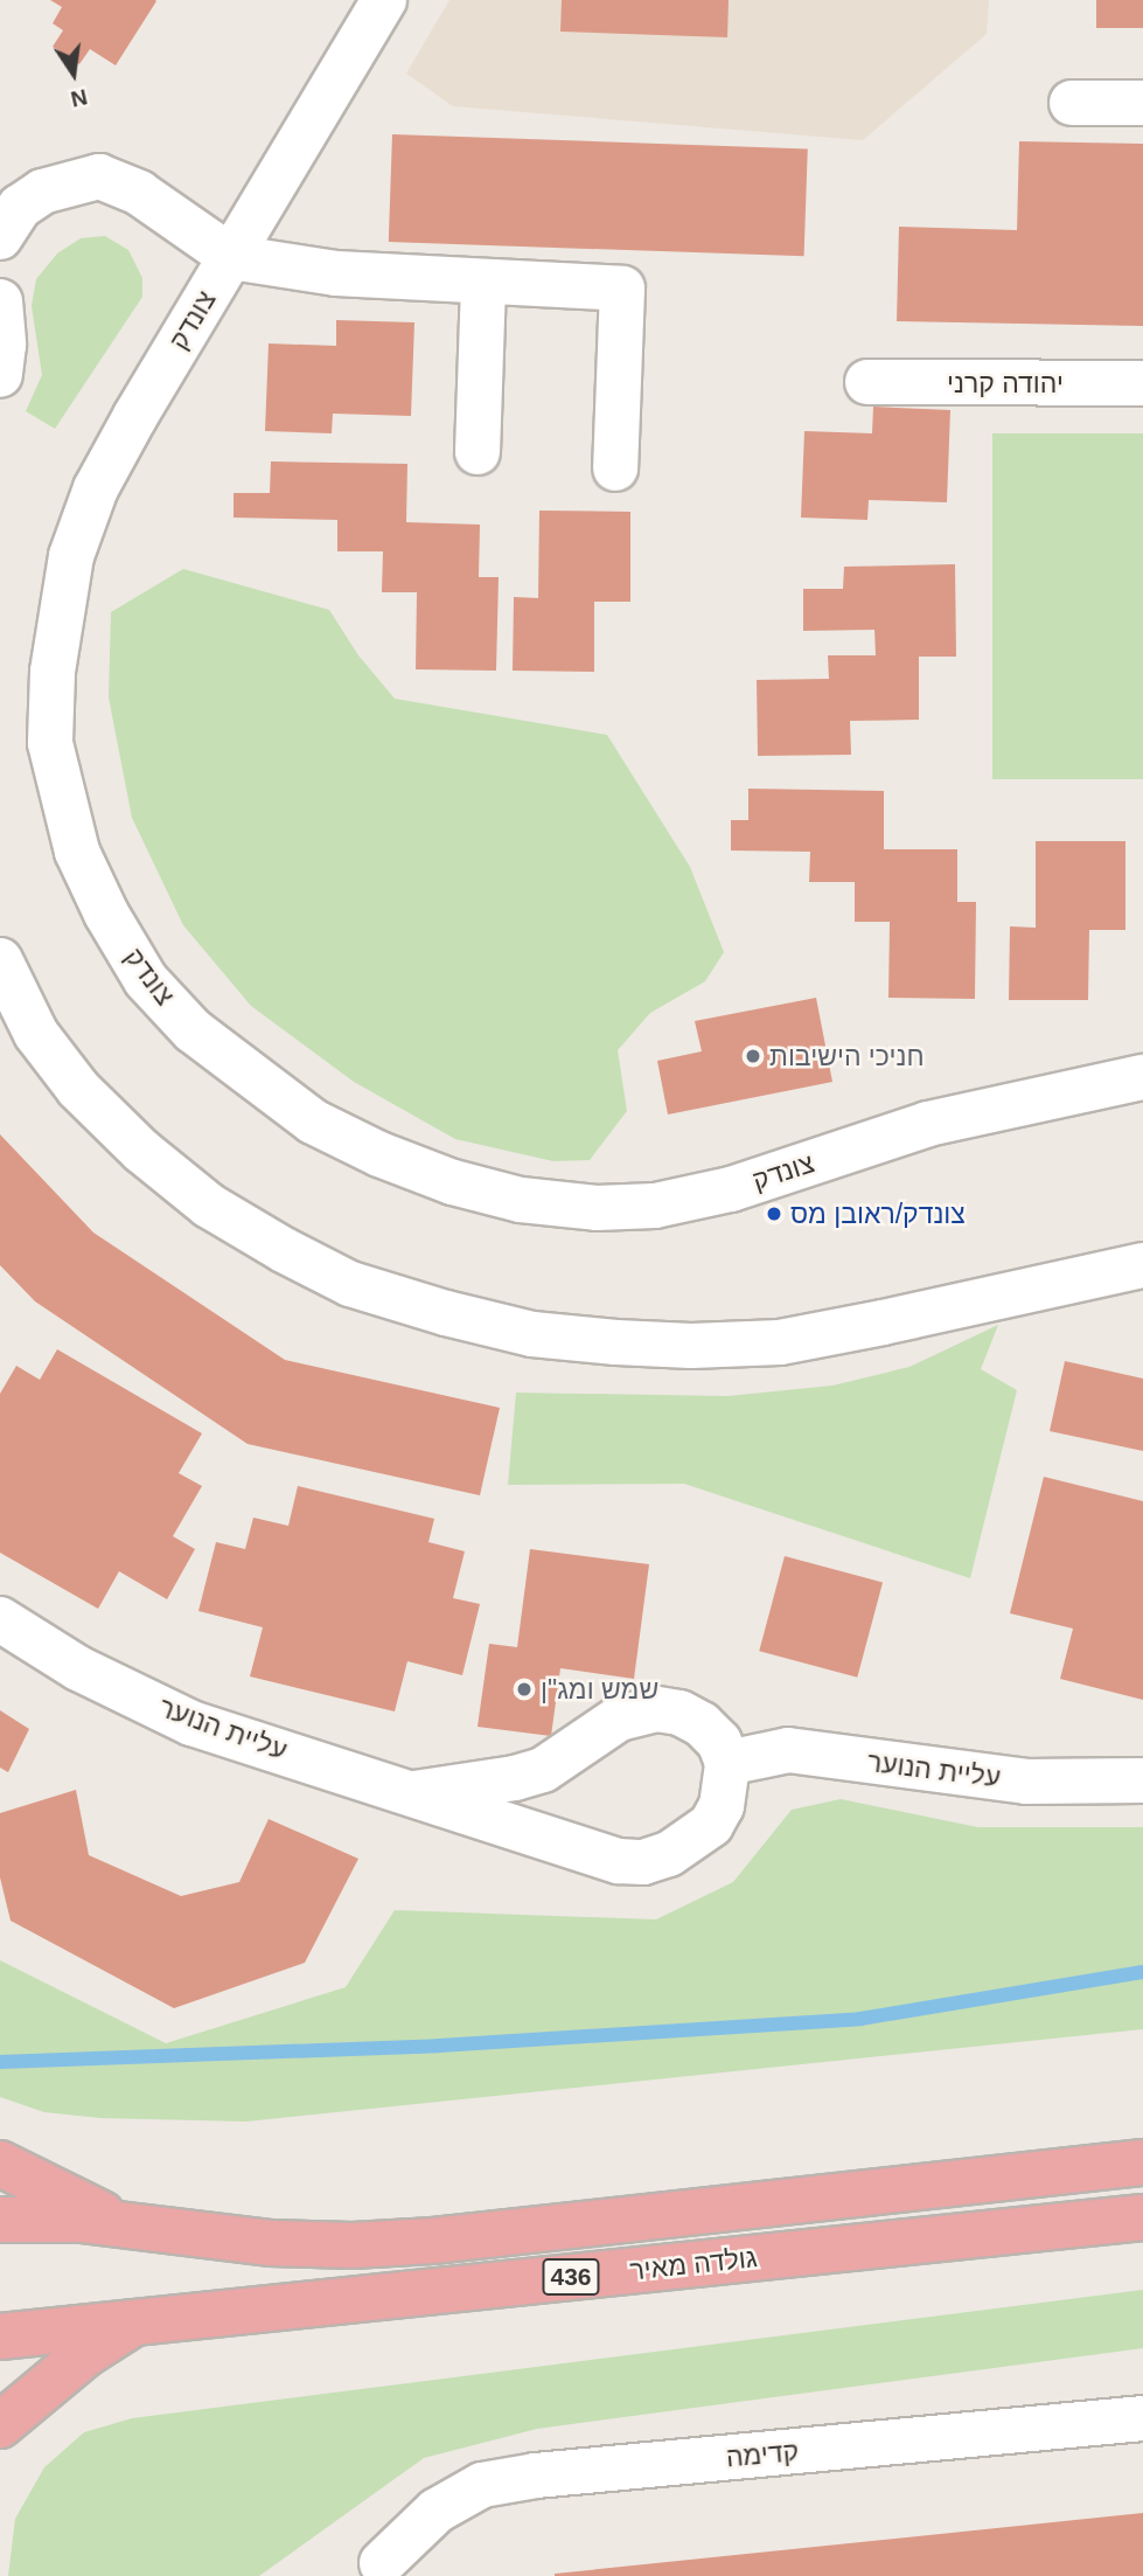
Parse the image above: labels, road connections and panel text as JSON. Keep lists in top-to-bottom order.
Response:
{
  "streets": {
    "main road": ["גולדה מאיר", "436"],
    "street": [
      "צונדק",
      "יהודה קרני",
      "עליית הנוער",
      "קדימה"
    ]
  },
  "places": ["חניכי הישיבות", "צונדק/ראובן מס", "שמש ומג\"ן"],
  "north": "bottom"
}
